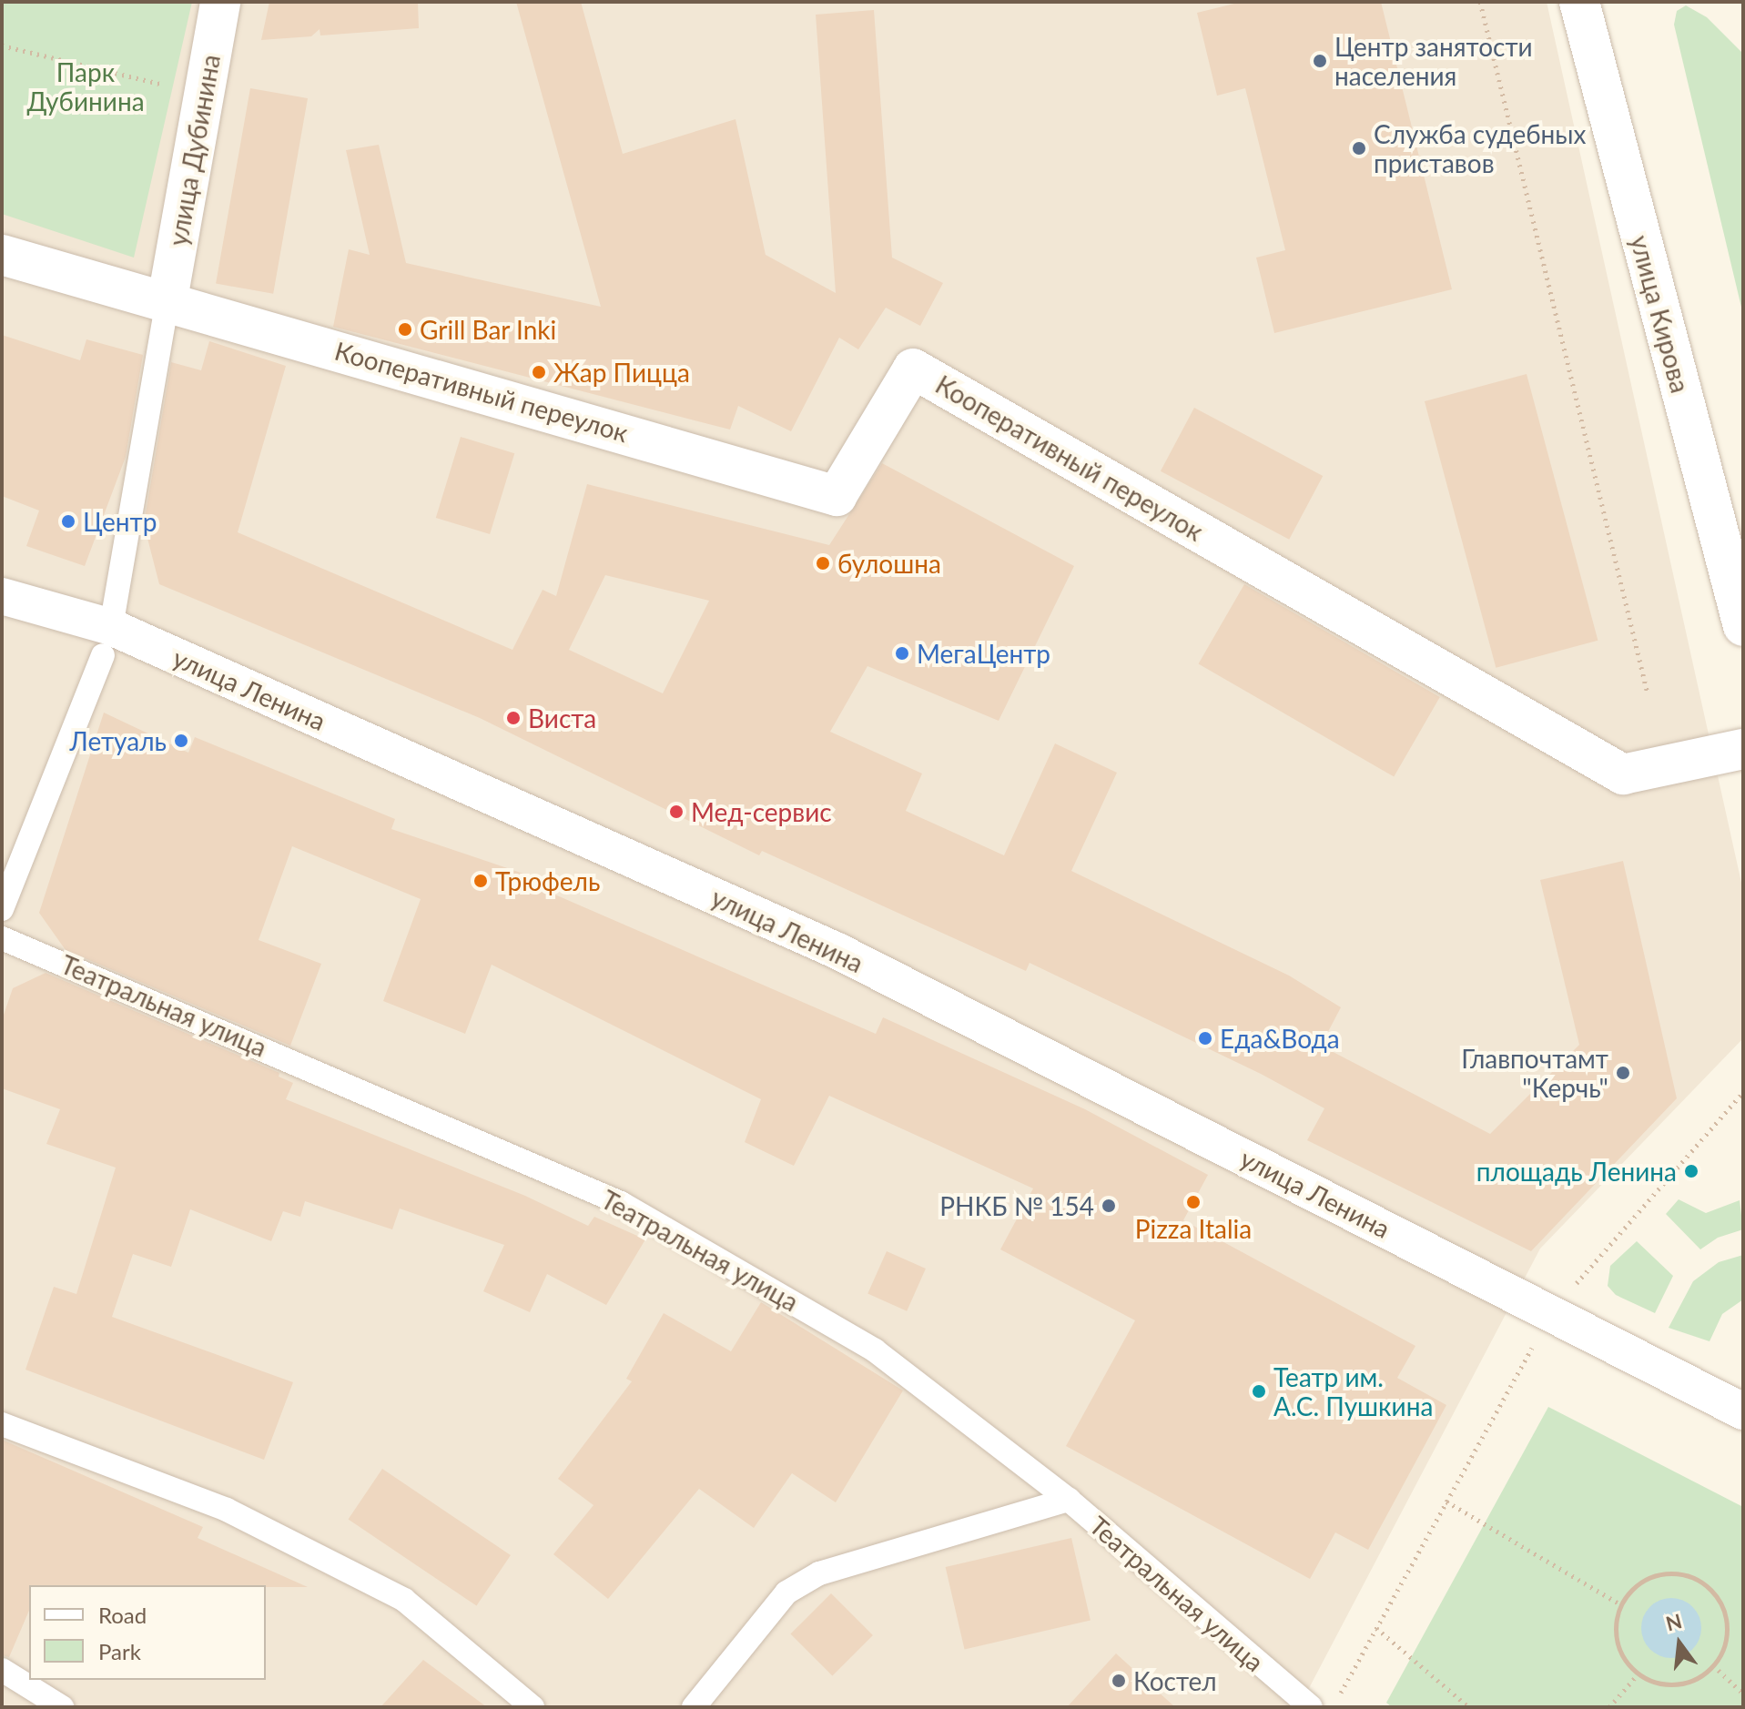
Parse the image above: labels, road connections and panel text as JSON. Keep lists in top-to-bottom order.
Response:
{
  "streets": {
    "street": [
      "улица Дубинина",
      "улица Кирова",
      "Кооперативный переулок",
      "улица Ленина"
    ],
    "lane": ["Театральная улица"]
  },
  "crossings": [
    ["улица Дубинина", "Кооперативный переулок"]
  ],
  "parks": ["Парк Дубинина"],
  "places": [
    "Центр занятости населения",
    "Служба судебных приставов",
    "Grill Bar Inki",
    "Жар Пицца",
    "Центр",
    "булошна",
    "МегаЦентр",
    "Виста",
    "Летуаль",
    "Мед-сервис",
    "Трюфель",
    "Еда&Вода",
    "Главпочтамт \"Керчь\"",
    "площадь Ленина",
    "Pizza Italia",
    "РНКБ № 154",
    "Театр им. А.С. Пушкина",
    "Костел"
  ],
  "legend": ["Road", "Park"],
  "north": "top"
}
